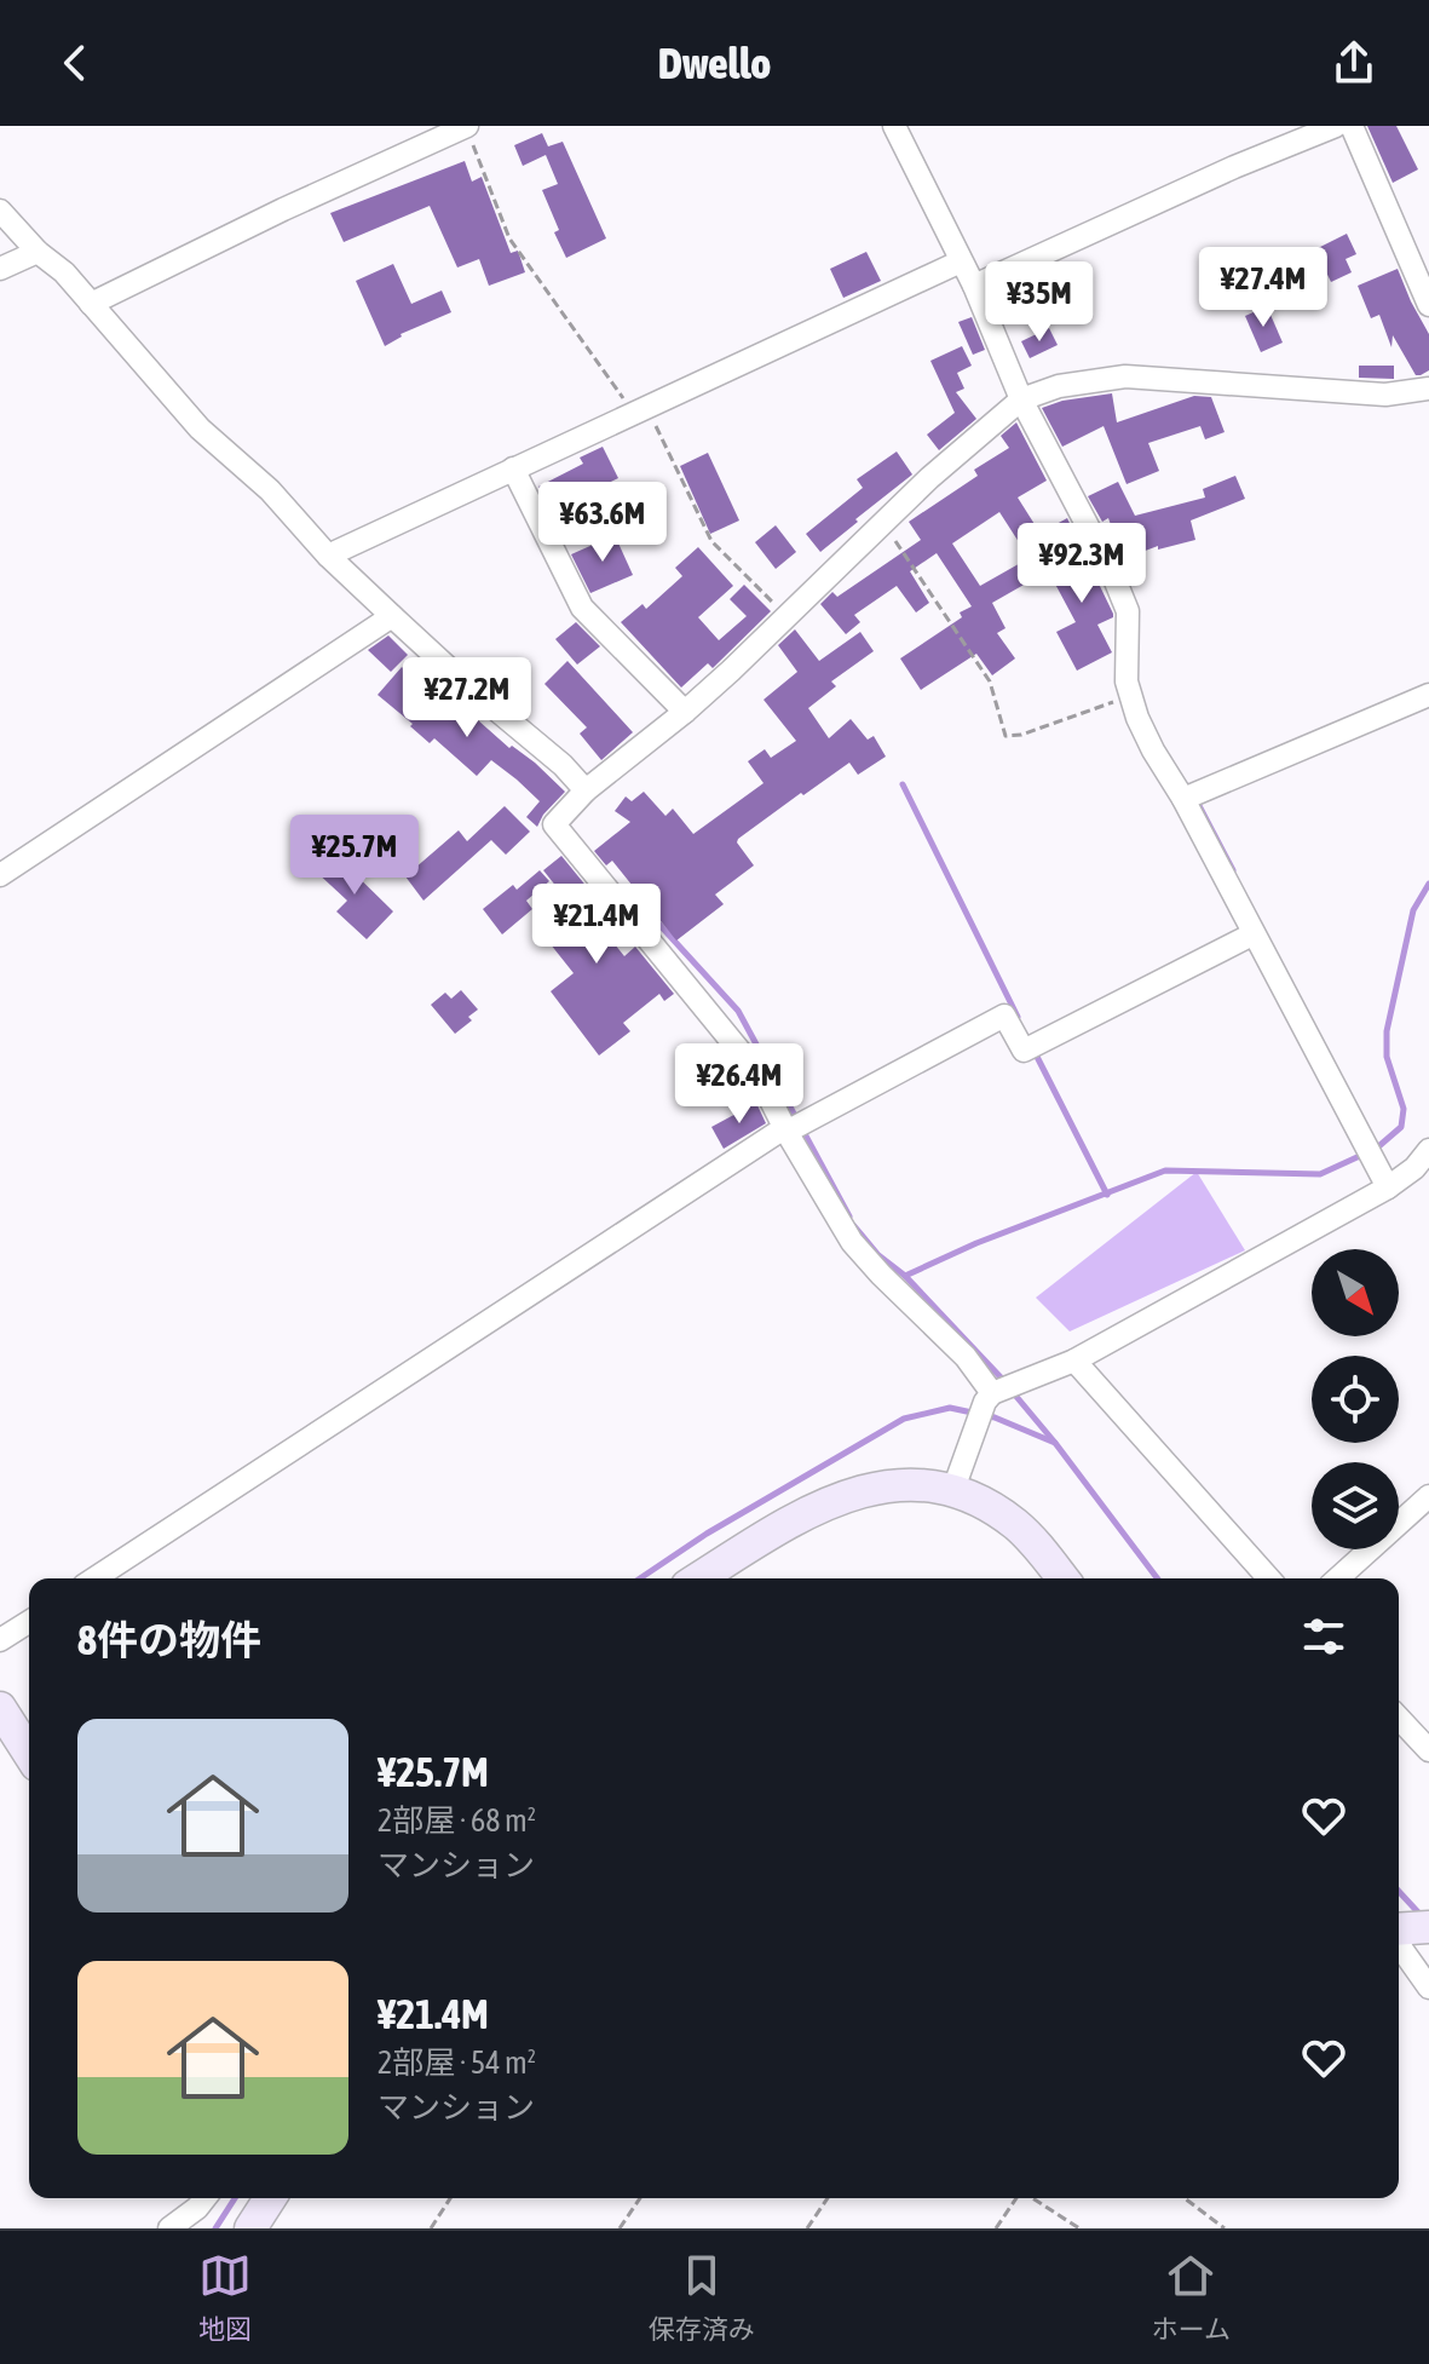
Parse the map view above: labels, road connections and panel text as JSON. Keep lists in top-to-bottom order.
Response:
{
  "north": "bottom right",
  "page": {
    "header": "Dwello",
    "price": [
      "¥27.4M",
      "¥35M",
      "¥63.6M",
      "¥92.3M",
      "¥27.2M",
      "¥25.7M",
      "¥21.4M",
      "¥26.4M"
    ],
    "heading": "8件の物件",
    "list": [
      {
        "name": "¥25.7M",
        "note": "2部屋 · 68 m² · マンション"
      },
      {
        "name": "¥21.4M",
        "note": "2部屋 · 54 m² · マンション"
      }
    ],
    "tabs": ["地図", "保存済み", "ホーム"]
  }
}
